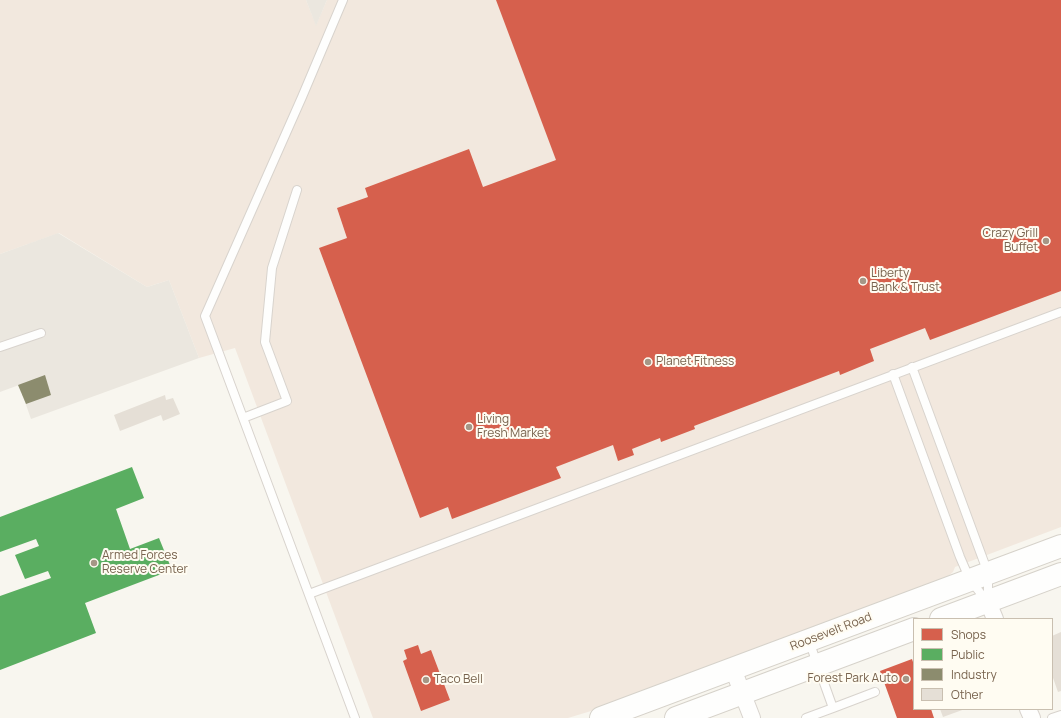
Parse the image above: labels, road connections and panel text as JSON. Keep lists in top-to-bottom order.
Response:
{
  "streets": {
    "main road": ["Roosevelt Road"]
  },
  "places": [
    "Crazy Grill Buffet",
    "Liberty Bank & Trust",
    "Planet Fitness",
    "Living Fresh Market",
    "Armed Forces Reserve Center",
    "Forest Park Auto",
    "Taco Bell"
  ],
  "legend": [
    "Shops",
    "Public",
    "Industry",
    "Other"
  ]
}
